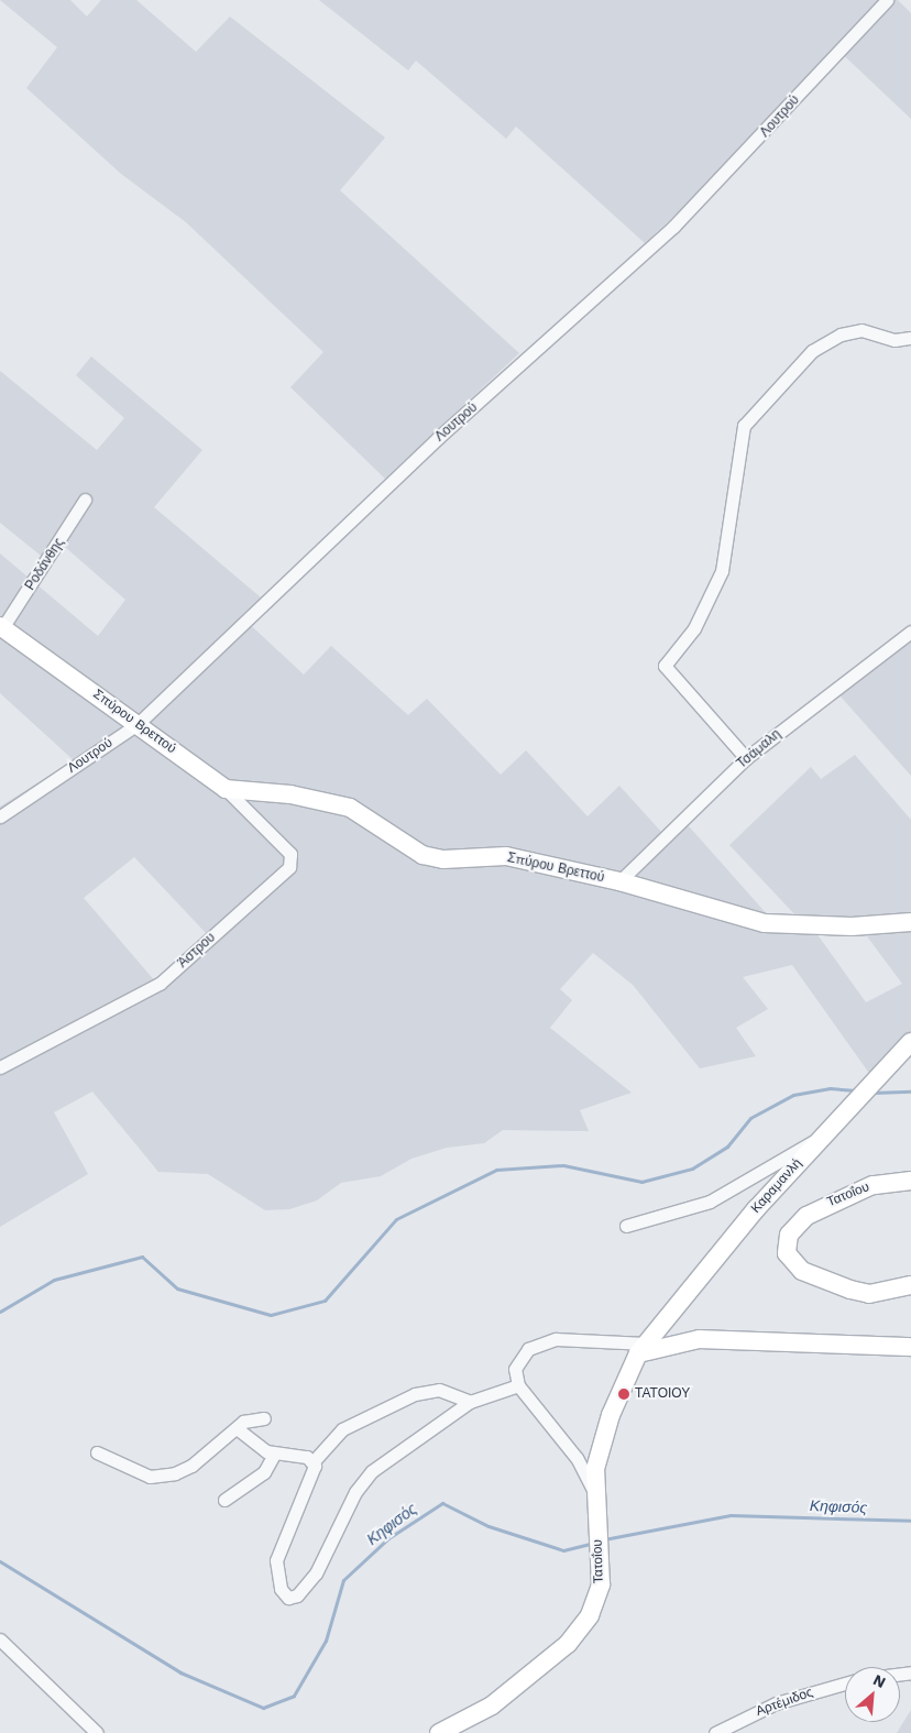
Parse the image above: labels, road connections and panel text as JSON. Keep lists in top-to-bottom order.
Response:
{
  "streets": {
    "street": [
      "Λουτρού",
      "Ροδάνθης",
      "Σπύρου Βρεττού",
      "Τσάμαλη",
      "Άστρου",
      "Καραμανλή",
      "Τατοΐου",
      "Αρτέμιδος"
    ]
  },
  "crossings": [
    ["Λουτρού", "Σπύρου Βρεττού"],
    ["Ροδάνθης", "Σπύρου Βρεττού"],
    ["Σπύρου Βρεττού", "Τσάμαλη"],
    ["Σπύρου Βρεττού", "Άστρου"],
    ["Καραμανλή", "Τατοΐου"]
  ],
  "water": ["Κηφισός"],
  "places": ["ΤΑΤΟΙΟΥ"],
  "north": "top right"
}
